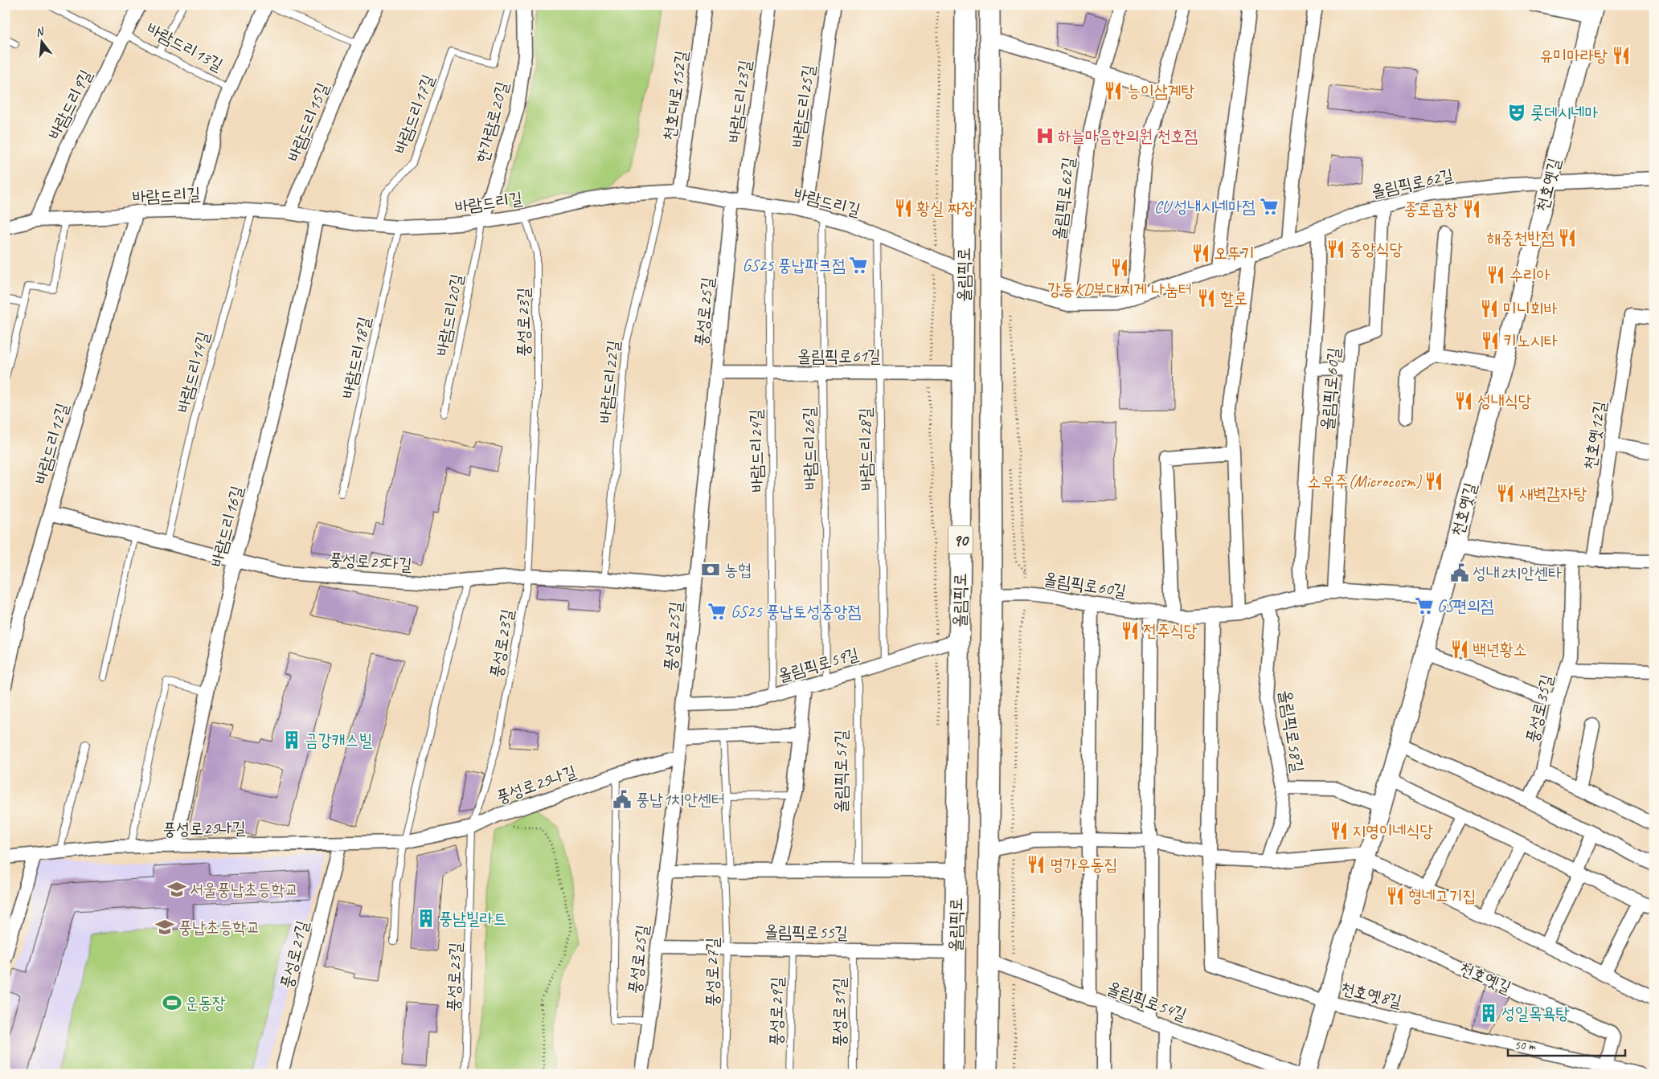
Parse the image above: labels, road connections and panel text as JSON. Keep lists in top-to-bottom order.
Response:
{
  "streets": {
    "main road": ["올림픽로", "90"],
    "street": [
      "바람드리13길",
      "천호대로152길",
      "바람드리23길",
      "바람드리9길",
      "바람드리25길",
      "바람드리15길",
      "한가람로20길",
      "올림픽로62길",
      "천호옛길",
      "바람드리길",
      "풍성로25길",
      "올림픽로61길",
      "올림픽로60길",
      "천호옛12길",
      "바람드리12길",
      "바람드리16길",
      "풍성로25다길",
      "올림픽로59길",
      "풍성로35길",
      "올림픽로58길",
      "풍성로25나길",
      "올림픽로55길",
      "풍성로21길",
      "천호옛8길",
      "올림픽로54길"
    ],
    "lane": [
      "바람드리17길",
      "바람드리20길",
      "풍성로23길",
      "바람드리18길",
      "바람드리14길",
      "바람드리22길",
      "바람드리26길",
      "바람드리28길",
      "바람드리24길",
      "올림픽로57길",
      "풍성로27길",
      "풍성로29길",
      "풍성로31길"
    ]
  },
  "crossings": [
    ["바람드리13길", "바람드리9길"],
    ["바람드리13길", "바람드리길"],
    ["천호대로152길", "바람드리길"],
    ["바람드리23길", "바람드리길"],
    ["바람드리23길", "풍성로25길"],
    ["바람드리9길", "바람드리길"],
    ["바람드리25길", "바람드리길"],
    ["바람드리17길", "바람드리길"],
    ["바람드리15길", "바람드리길"],
    ["한가람로20길", "바람드리길"],
    ["한가람로20길", "바람드리20길"],
    ["올림픽로62길", "천호옛길"],
    ["올림픽로62길", "올림픽로"],
    ["올림픽로62길", "올림픽로60길"],
    ["천호옛길", "올림픽로60길"],
    ["천호옛길", "천호옛8길"],
    ["바람드리길", "올림픽로"],
    ["바람드리길", "풍성로25길"],
    ["바람드리길", "바람드리20길"],
    ["바람드리길", "풍성로23길"],
    ["바람드리길", "바람드리18길"],
    ["바람드리길", "바람드리14길"],
    ["바람드리길", "바람드리22길"],
    ["바람드리길", "바람드리12길"],
    ["바람드리길", "바람드리26길"],
    ["바람드리길", "바람드리28길"],
    ["바람드리길", "바람드리24길"],
    ["바람드리길", "바람드리16길"],
    ["올림픽로", "올림픽로61길"],
    ["올림픽로", "올림픽로60길"],
    ["올림픽로", "올림픽로59길"],
    ["올림픽로", "올림픽로55길"],
    ["올림픽로", "올림픽로54길"],
    ["풍성로25길", "올림픽로61길"],
    ["풍성로25길", "풍성로25다길"],
    ["풍성로25길", "올림픽로59길"],
    ["풍성로25길", "풍성로25나길"],
    ["풍성로25길", "올림픽로55길"],
    ["풍성로23길", "풍성로25다길"],
    ["풍성로23길", "풍성로25나길"],
    ["올림픽로61길", "바람드리26길"],
    ["올림픽로61길", "바람드리28길"],
    ["올림픽로61길", "바람드리24길"],
    ["바람드리14길", "풍성로25다길"],
    ["바람드리22길", "풍성로25다길"],
    ["올림픽로60길", "올림픽로58길"],
    ["바람드리12길", "풍성로25다길"],
    ["바람드리26길", "올림픽로59길"],
    ["바람드리28길", "올림픽로59길"],
    ["바람드리24길", "올림픽로59길"],
    ["바람드리16길", "풍성로25다길"],
    ["바람드리16길", "풍성로25나길"],
    ["올림픽로59길", "올림픽로57길"],
    ["풍성로25나길", "풍성로21길"],
    ["올림픽로55길", "풍성로27길"],
    ["올림픽로55길", "풍성로29길"],
    ["올림픽로55길", "풍성로31길"]
  ],
  "places": {
    "restaurant": [
      "유미마라탕",
      "능이삼계탕",
      "황실 짜장",
      "종로곱창",
      "해중천반점",
      "중앙식당",
      "오뚜기",
      "강동KD부대찌게 나눔터",
      "수리아",
      "할로",
      "미니회바",
      "키노시타",
      "성내식당",
      "소우주(Microcosm)",
      "새벽감자탕",
      "전주식당",
      "백년황소",
      "지영이네식당",
      "명가우동집",
      "형네고기집"
    ],
    "theatre": ["롯데시네마"],
    "hospital": ["하늘마음한의원 천호점"],
    "supermarket": [
      "CU 성내시네마점",
      "GS25 풍납파크점",
      "GS편의점",
      "GS25 풍납토성중앙점"
    ],
    "bank": ["농협"],
    "public building": ["성내2치안센타", "풍납1치안센터"],
    "building": ["금강캐스빌", "풍남빌라트", "성일목욕탕"],
    "school or university": ["서울풍납초등학교", "풍납초등학교"],
    "sports": ["운동장"]
  },
  "scale_bar": "50 m",
  "north": "top"
}
